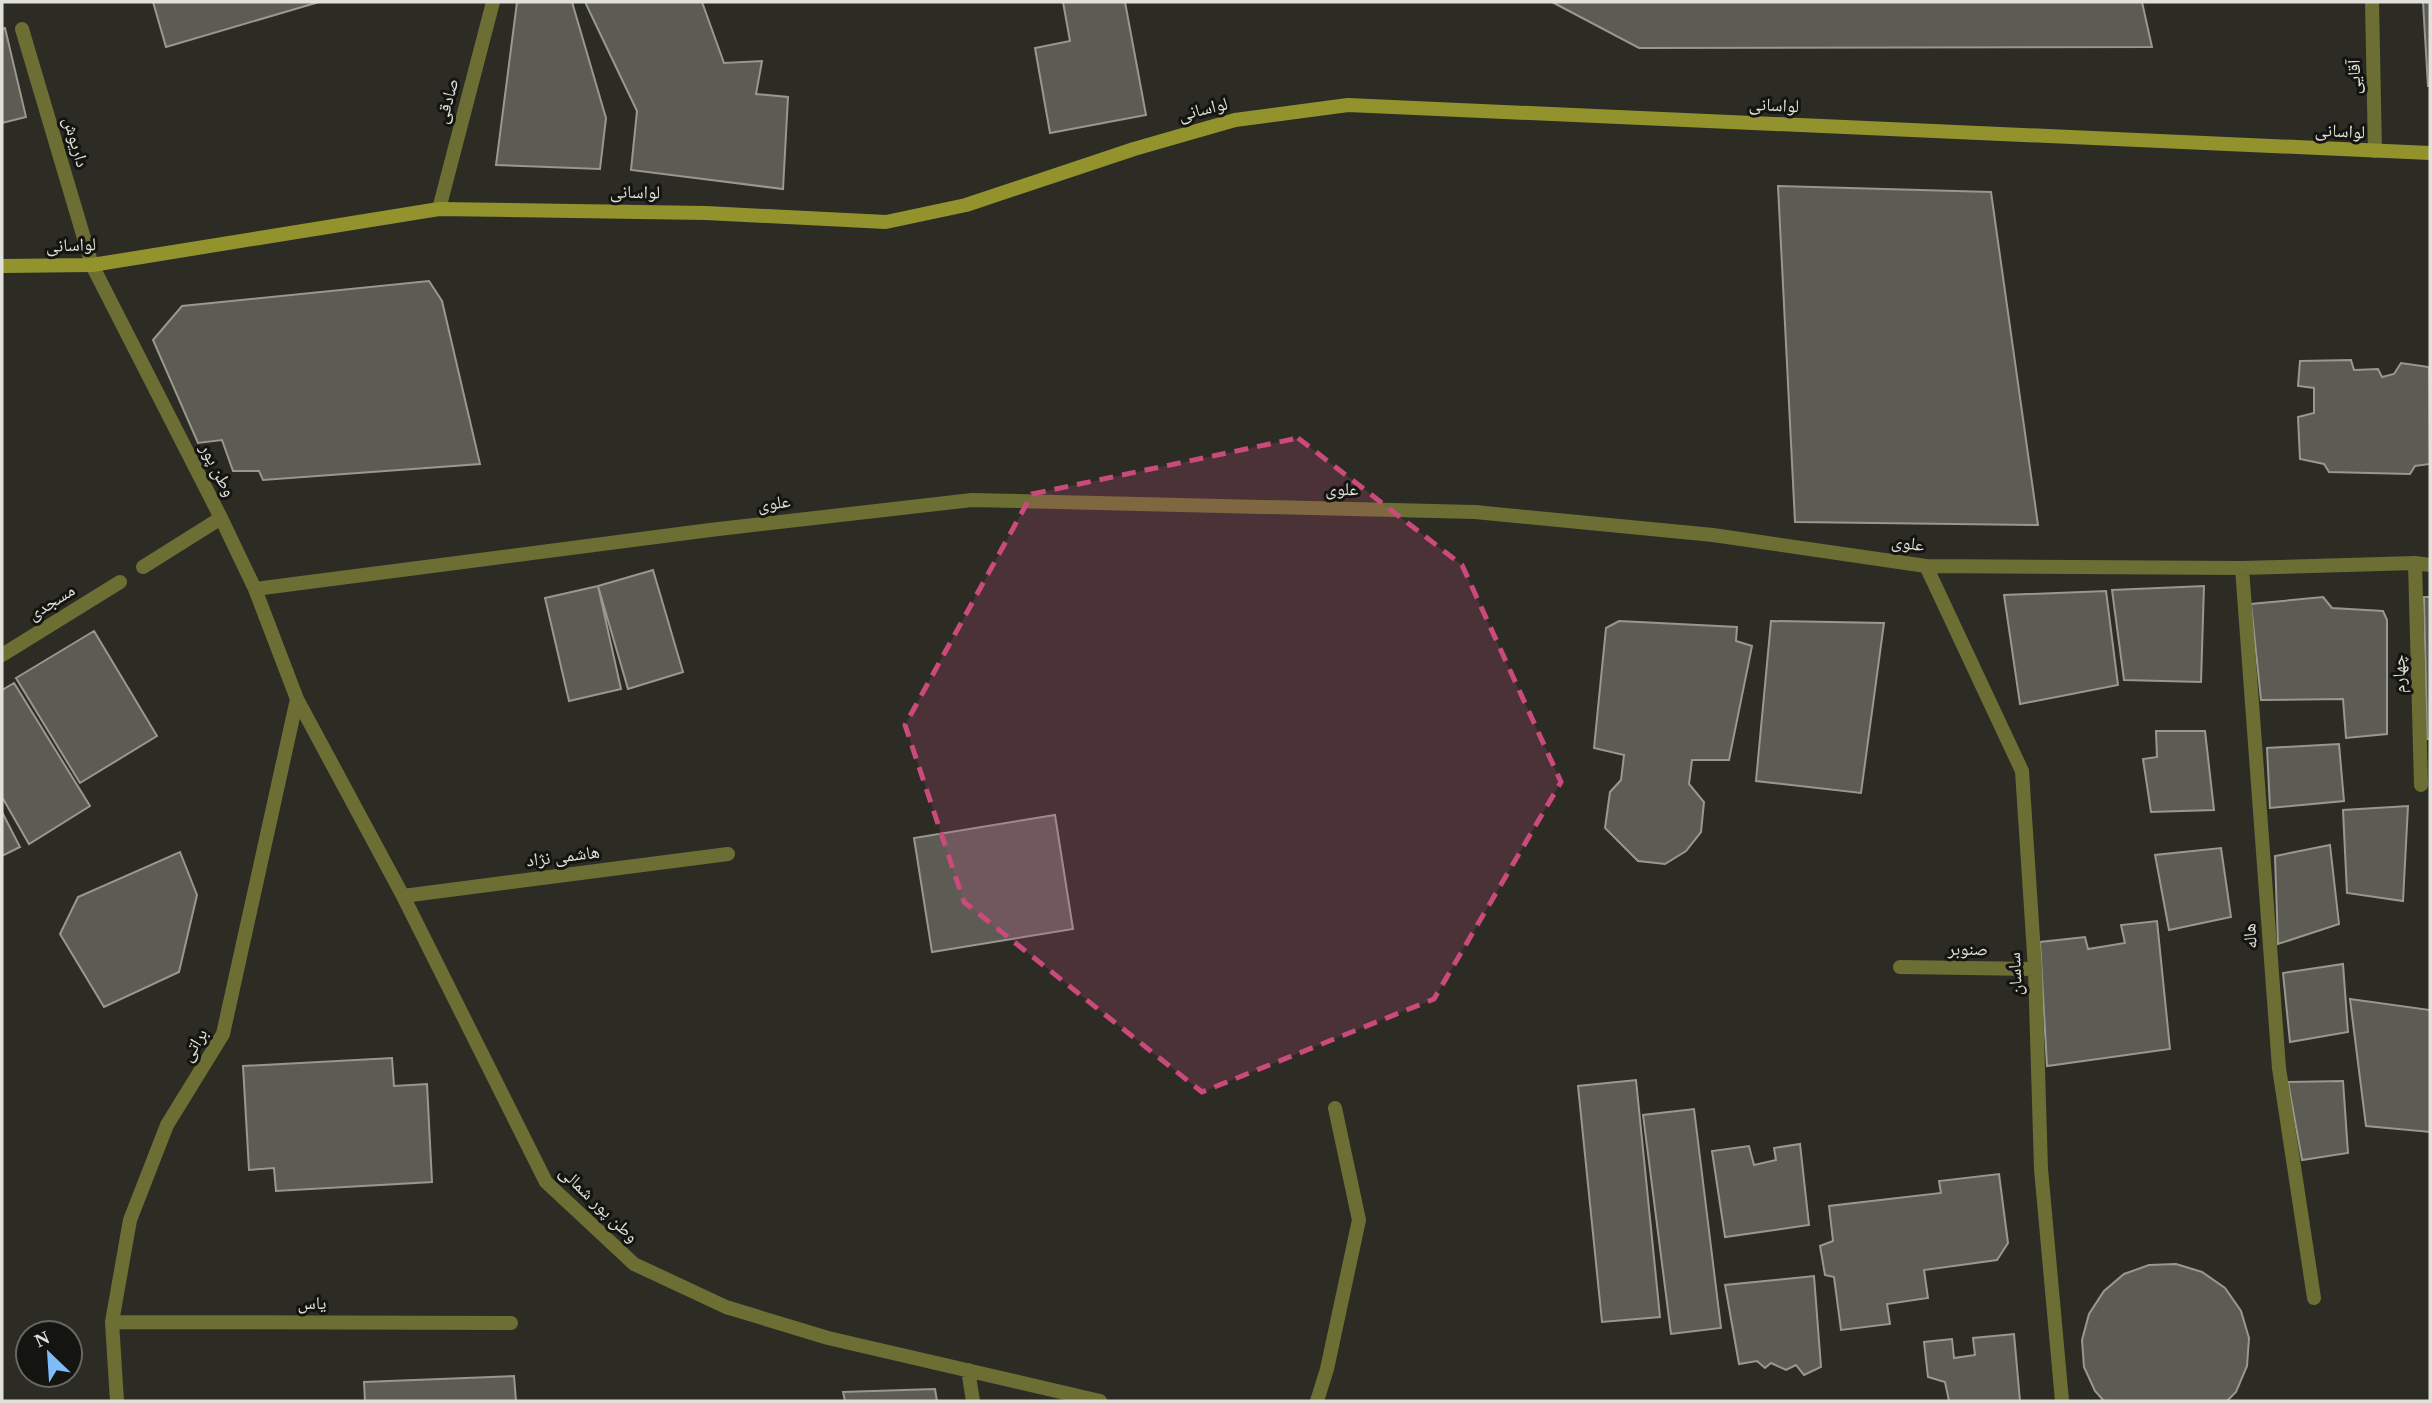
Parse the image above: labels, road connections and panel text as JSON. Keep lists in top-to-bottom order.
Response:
{
  "streets": {
    "main road": ["لواسانی"],
    "street": [
      "آقایی",
      "صادقی",
      "داریوش",
      "وطن پور",
      "علوی",
      "مسجدی",
      "چهارم",
      "هاشمی نژاد",
      "هاله",
      "صنوبر",
      "ساسان",
      "براتی",
      "وطن پور شمالی",
      "یاس"
    ]
  },
  "crossings": [
    ["آقایی", "لواسانی"],
    ["صادقی", "لواسانی"],
    ["لواسانی", "داریوش"],
    ["لواسانی", "وطن پور"],
    ["داریوش", "وطن پور"],
    ["وطن پور", "علوی"],
    ["وطن پور", "براتی"],
    ["وطن پور", "وطن پور شمالی"],
    ["علوی", "چهارم"],
    ["علوی", "هاله"],
    ["علوی", "ساسان"],
    ["هاشمی نژاد", "وطن پور شمالی"],
    ["صنوبر", "ساسان"],
    ["براتی", "وطن پور شمالی"],
    ["براتی", "یاس"]
  ],
  "north": "top left"
}
